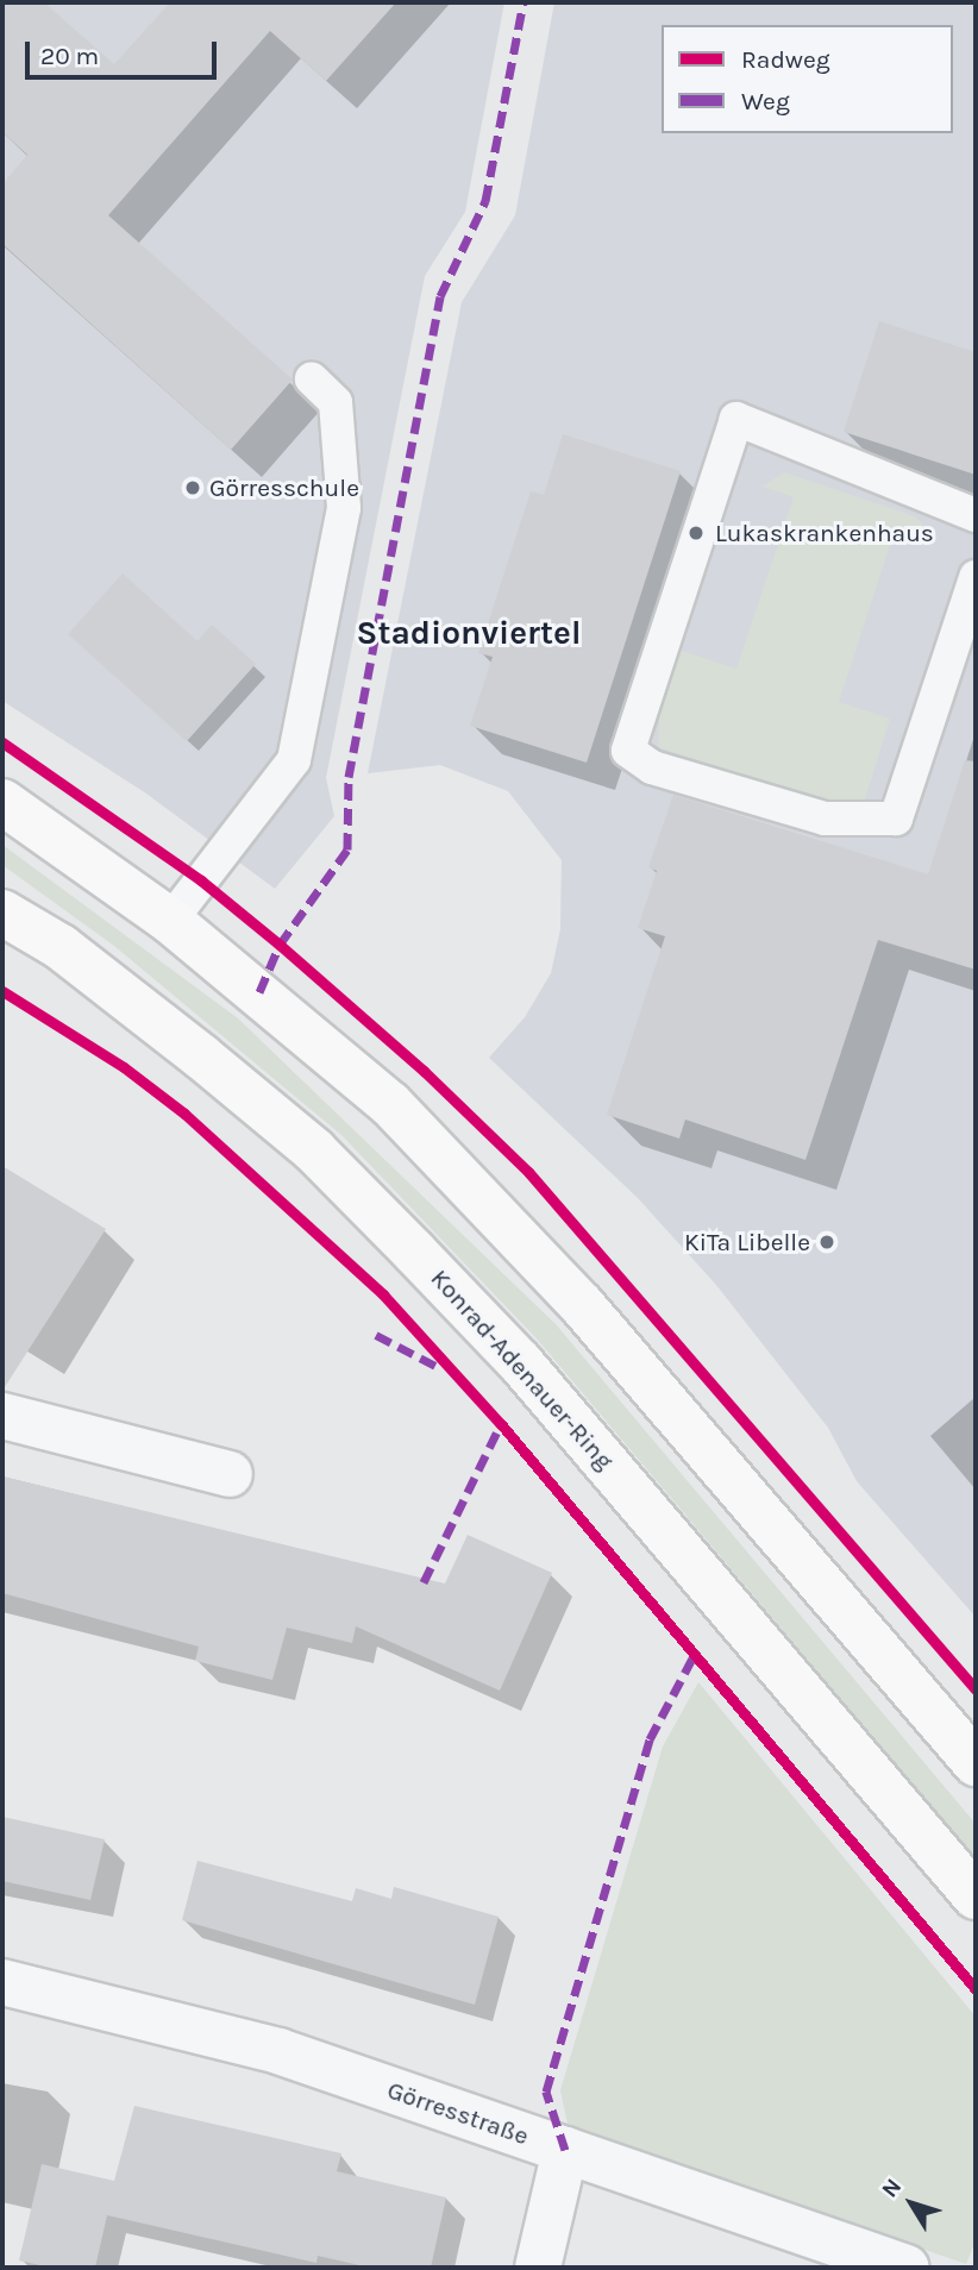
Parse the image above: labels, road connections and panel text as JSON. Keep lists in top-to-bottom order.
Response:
{
  "streets": {
    "main road": ["Konrad-Adenauer-Ring"],
    "street": ["Görresstraße"]
  },
  "districts": ["Stadionviertel"],
  "places": ["Görresschule", "Lukaskrankenhaus", "KiTa Libelle"],
  "legend": ["Radweg", "Weg"],
  "scale_bar": "20 m",
  "north": "top left"
}
